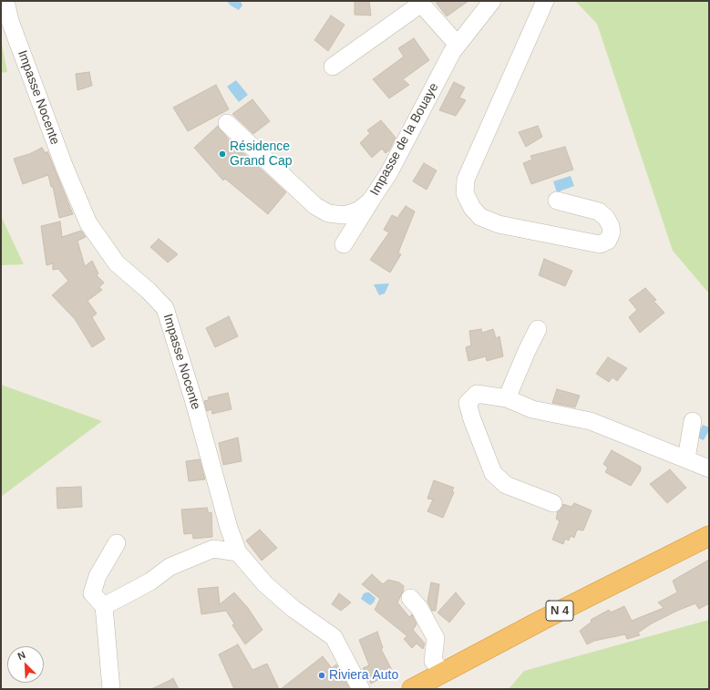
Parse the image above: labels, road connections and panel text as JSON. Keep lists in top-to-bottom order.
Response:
{
  "streets": {
    "highway": ["N 4"],
    "street": ["Impasse Nocente", "Impasse de la Bouaye"]
  },
  "places": ["Résidence Grand Cap", "Riviera Auto"],
  "north": "top left"
}
